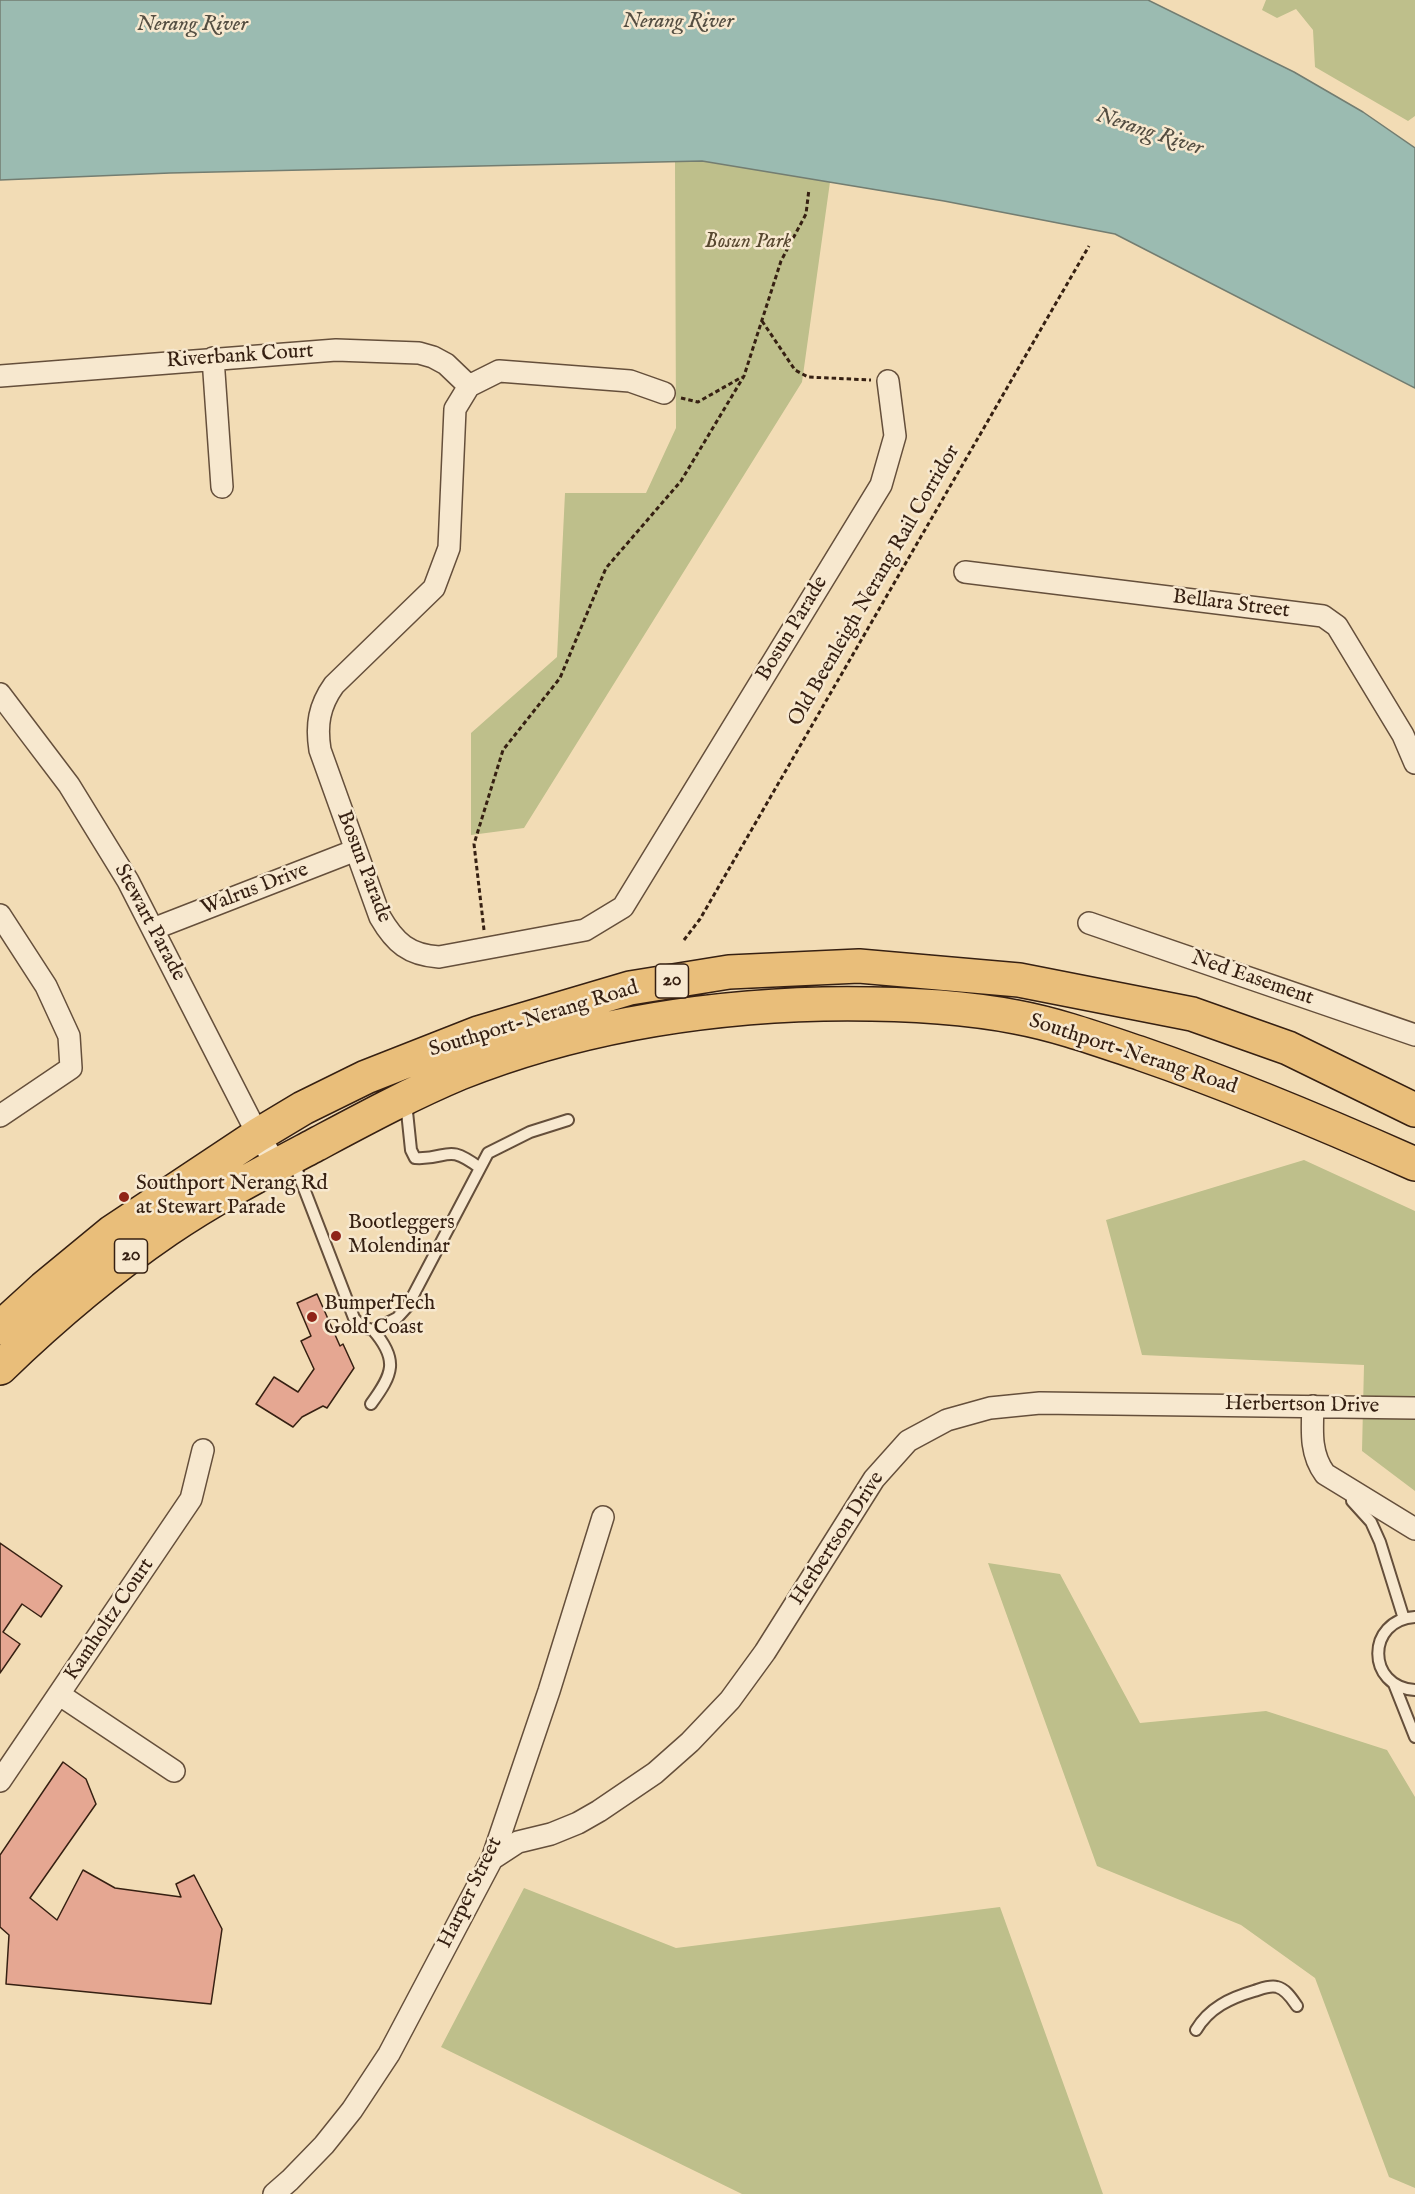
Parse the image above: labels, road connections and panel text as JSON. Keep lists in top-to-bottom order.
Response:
{
  "streets": {
    "main road": ["20", "Southport-Nerang Road"],
    "street": [
      "Riverbank Court",
      "Bellara Street",
      "Bosun Parade",
      "Walrus Drive",
      "Stewart Parade",
      "Ned Easement",
      "Herbertson Drive",
      "Kamholtz Court",
      "Harper Street"
    ],
    "path": ["Old Beenleigh Nerang Rail Corridor"]
  },
  "crossings": [
    ["Riverbank Court", "Bosun Parade"],
    ["Bosun Parade", "Walrus Drive"],
    ["Walrus Drive", "Stewart Parade"],
    ["Stewart Parade", "Southport-Nerang Road"],
    ["Herbertson Drive", "Harper Street"]
  ],
  "water": ["Nerang River"],
  "parks": ["Bosun Park"],
  "places": ["Southport Nerang Rd at Stewart Parade", "Bootleggers Molendinar", "BumperTech Gold Coast"]
}
